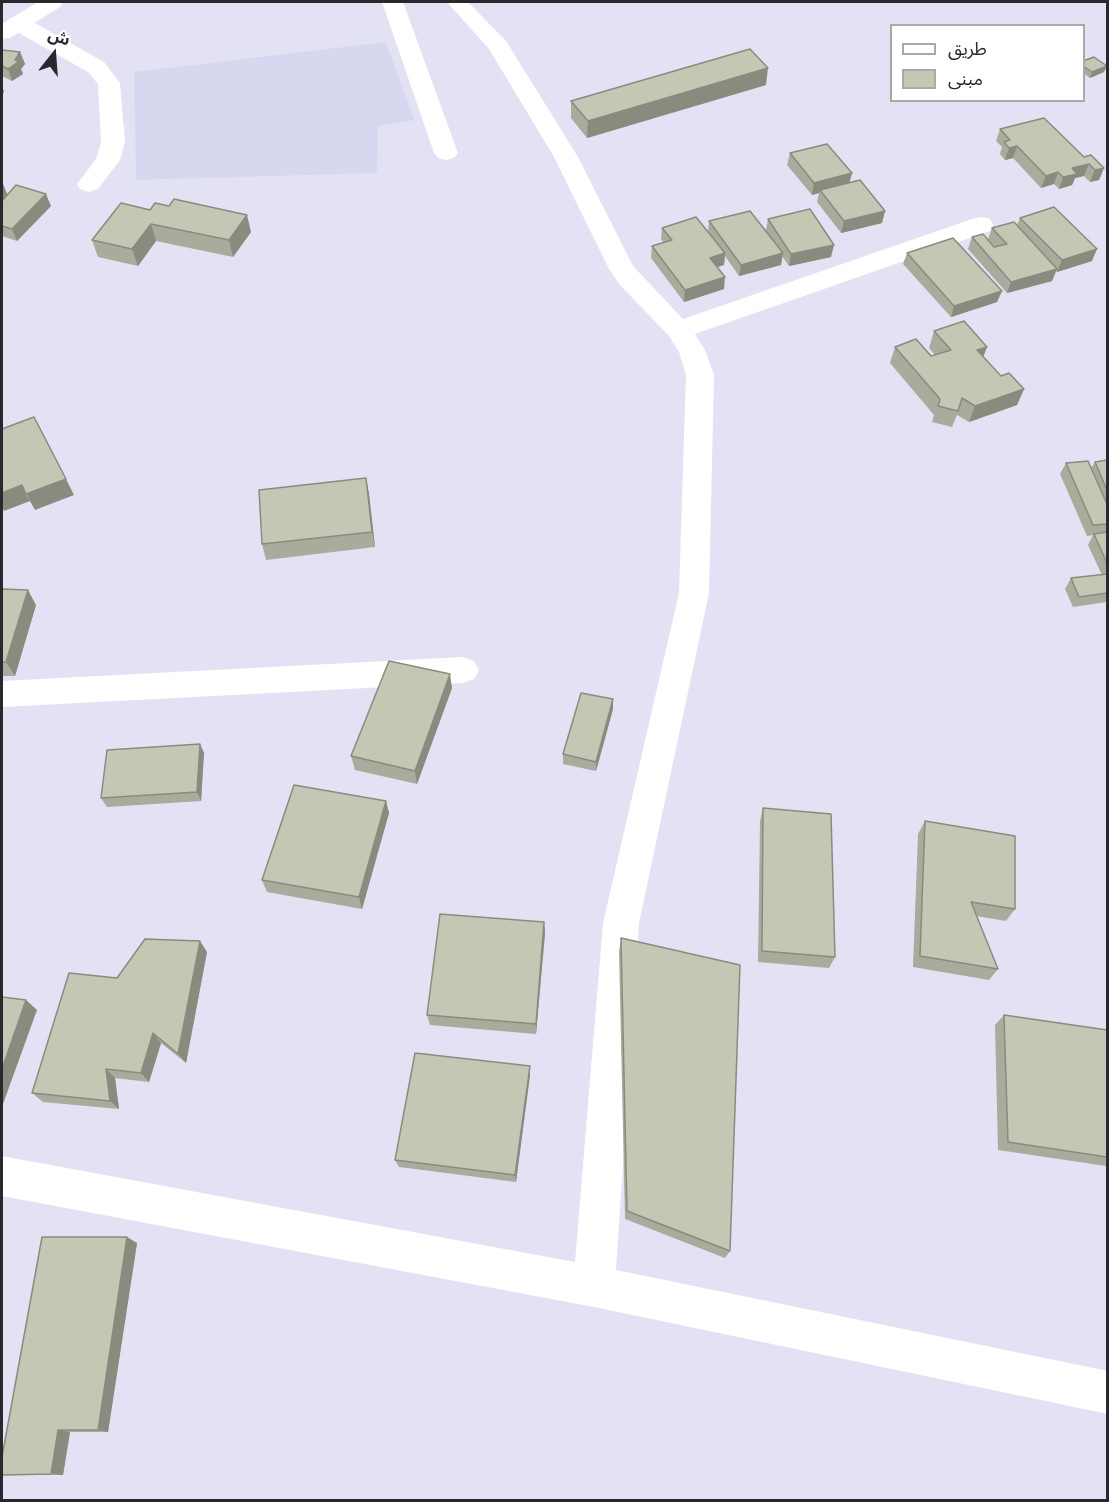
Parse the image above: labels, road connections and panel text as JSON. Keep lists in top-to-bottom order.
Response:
{
  "legend": ["طريق", "مبنى"],
  "north": "top"
}
